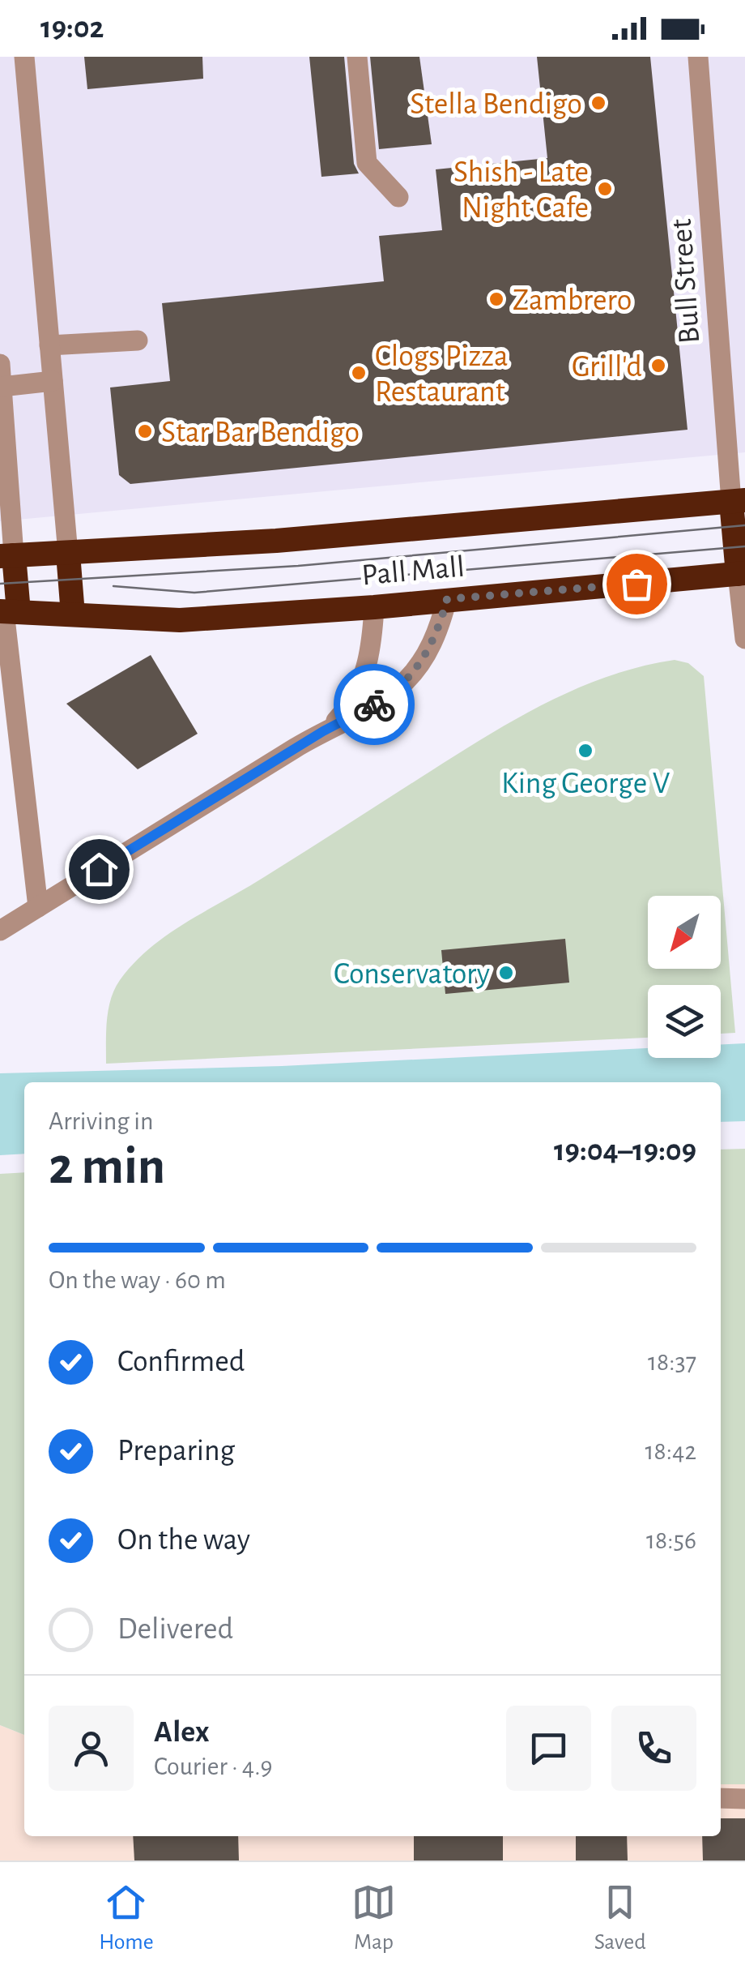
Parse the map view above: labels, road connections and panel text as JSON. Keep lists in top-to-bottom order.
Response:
{
  "streets": {
    "highway": ["Pall Mall"],
    "street": ["Bull Street"]
  },
  "crossings": [
    ["Bull Street", "Pall Mall"]
  ],
  "places": [
    "Stella Bendigo",
    "Shish - Late Night Cafe",
    "Zambrero",
    "Grill'd",
    "Clogs Pizza Restaurant",
    "Star Bar Bendigo",
    "King George V",
    "Conservatory"
  ],
  "north": "bottom left",
  "page": {
    "status": "19:02",
    "heading": ["2 min", "Arriving in", "19:04–19:09"],
    "panel": ["Alex", "Courier · 4.9"],
    "bar": "On the way · 60 m",
    "list": [
      ["Confirmed", "18:37"],
      ["Preparing", "18:42"],
      ["On the way", "18:56"],
      "Delivered"
    ],
    "tabs": ["Home", "Map", "Saved"]
  }
}
